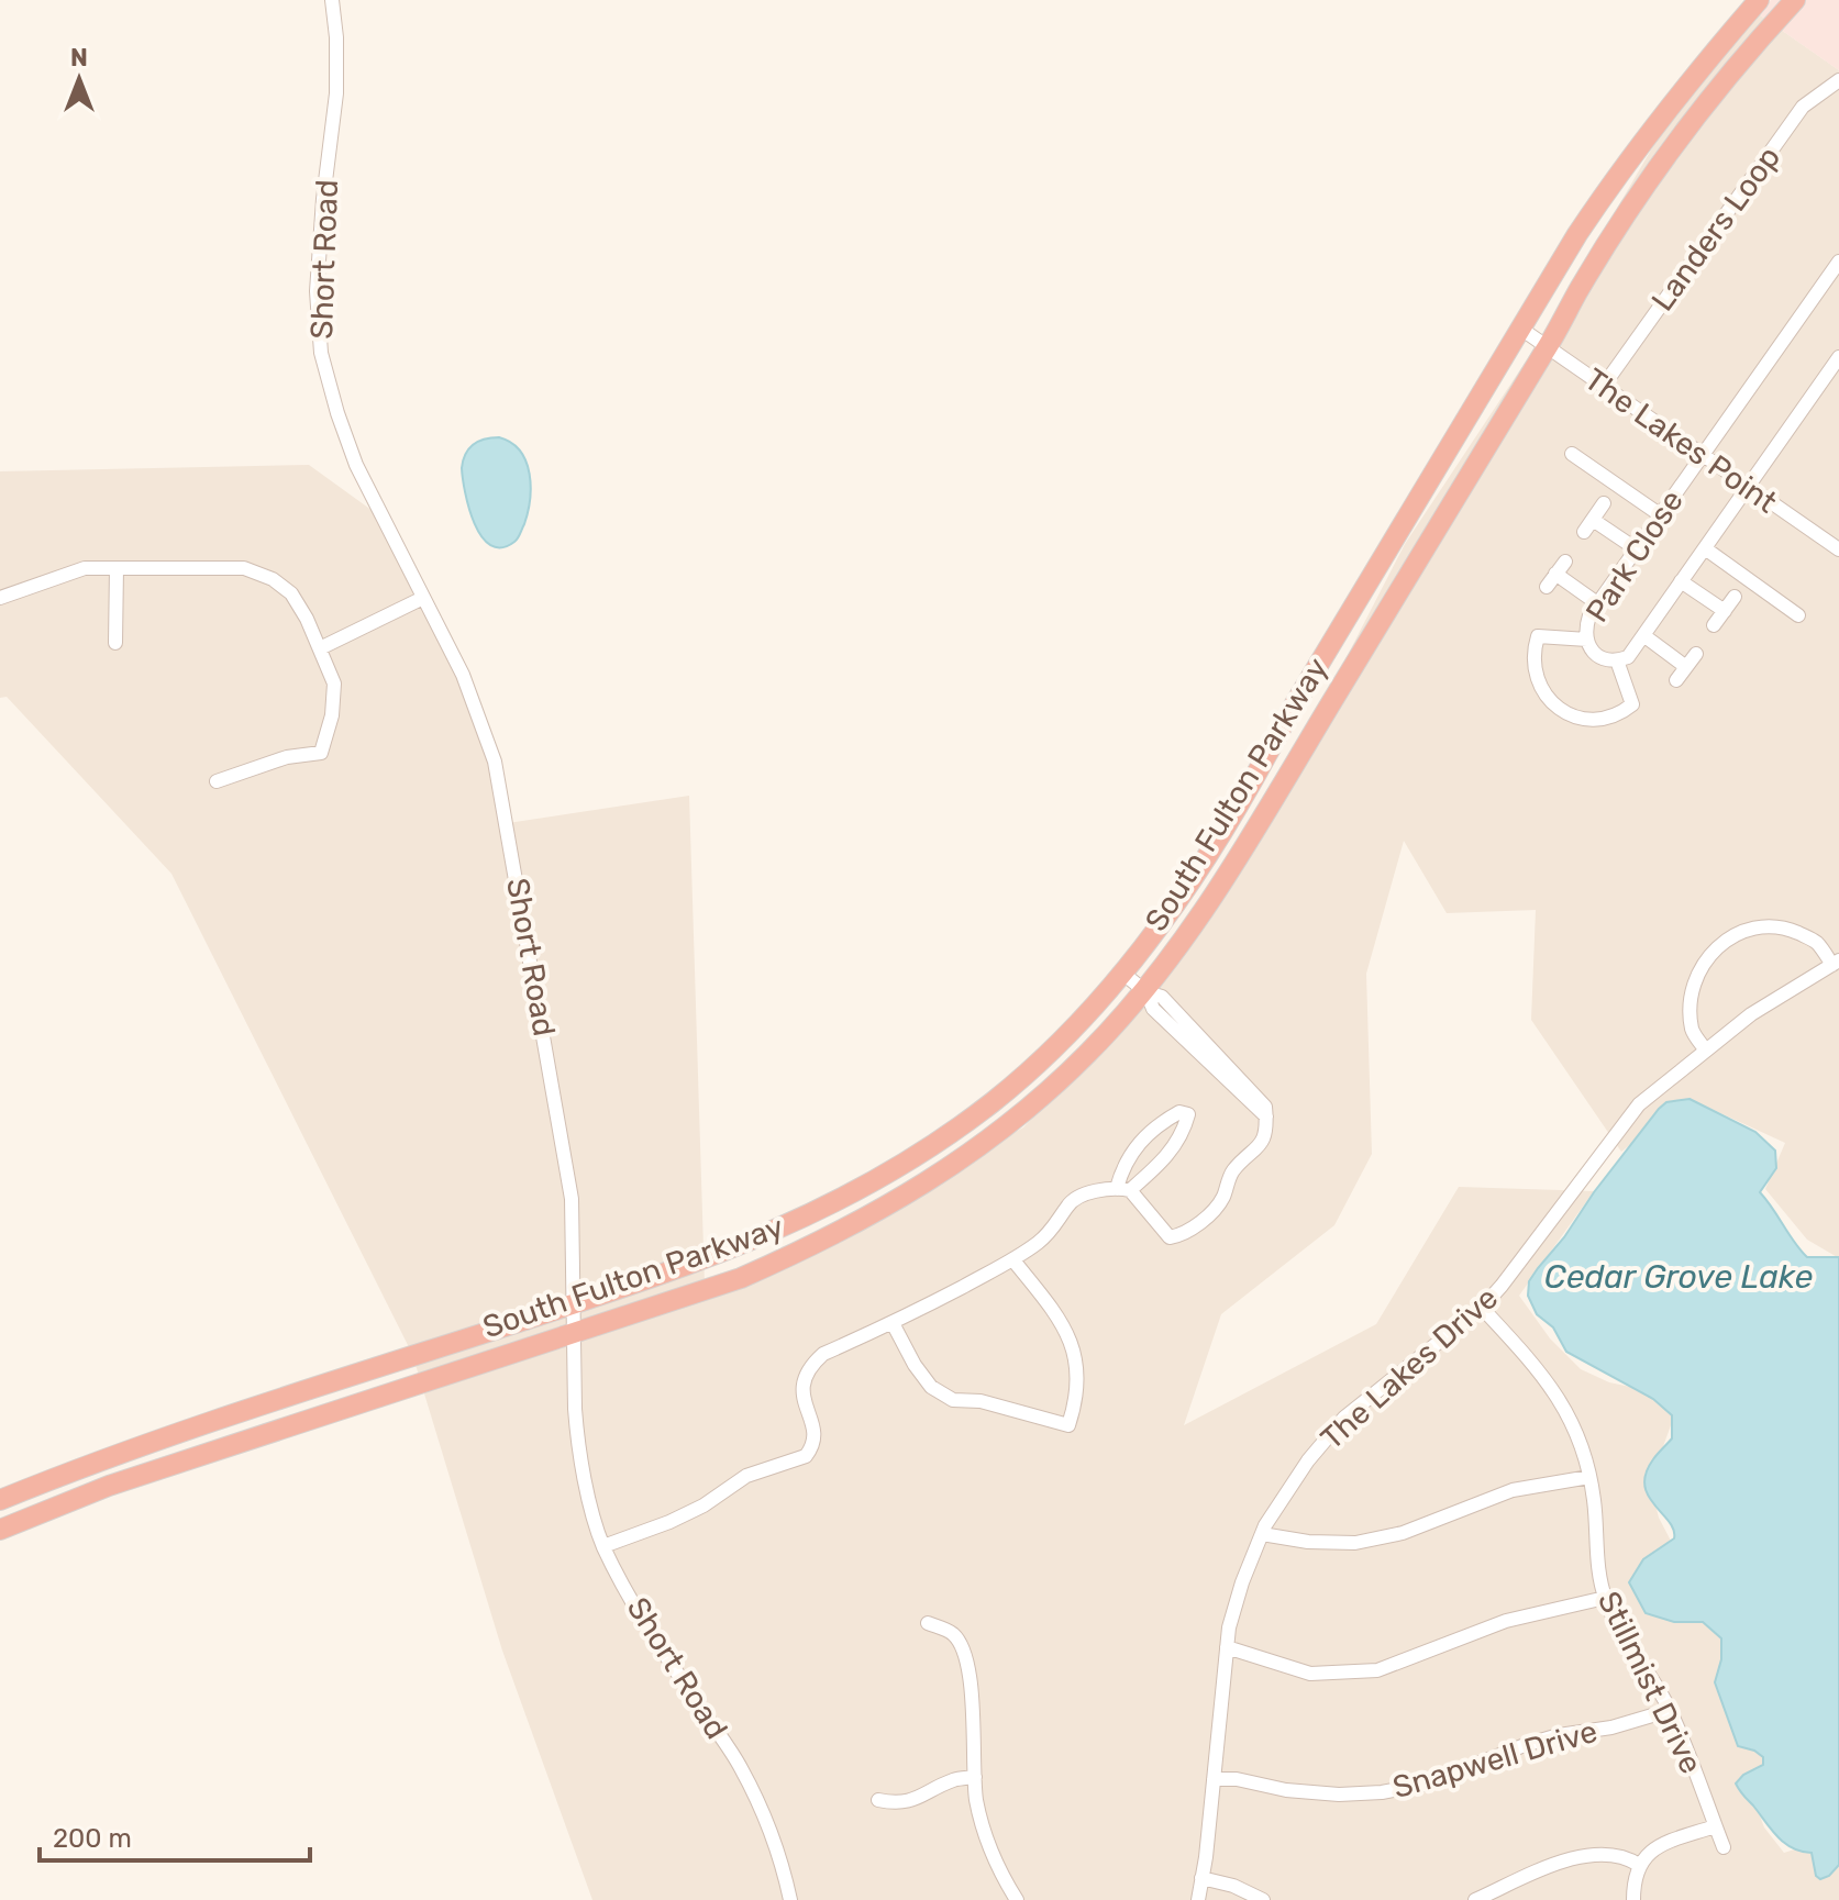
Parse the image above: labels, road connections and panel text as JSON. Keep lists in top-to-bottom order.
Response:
{
  "streets": {
    "highway": ["South Fulton Parkway"],
    "street": [
      "Landers Loop",
      "Short Road",
      "The Lakes Point",
      "Park Close",
      "The Lakes Drive",
      "Stillmist Drive",
      "Snapwell Drive"
    ]
  },
  "crossings": [
    ["Landers Loop", "The Lakes Point"],
    ["Short Road", "South Fulton Parkway"],
    ["The Lakes Point", "Park Close"],
    ["The Lakes Point", "South Fulton Parkway"],
    ["The Lakes Drive", "Stillmist Drive"],
    ["The Lakes Drive", "Snapwell Drive"],
    ["Stillmist Drive", "Snapwell Drive"]
  ],
  "water": ["Cedar Grove Lake"],
  "scale_bar": "200 m",
  "north": "top"
}
